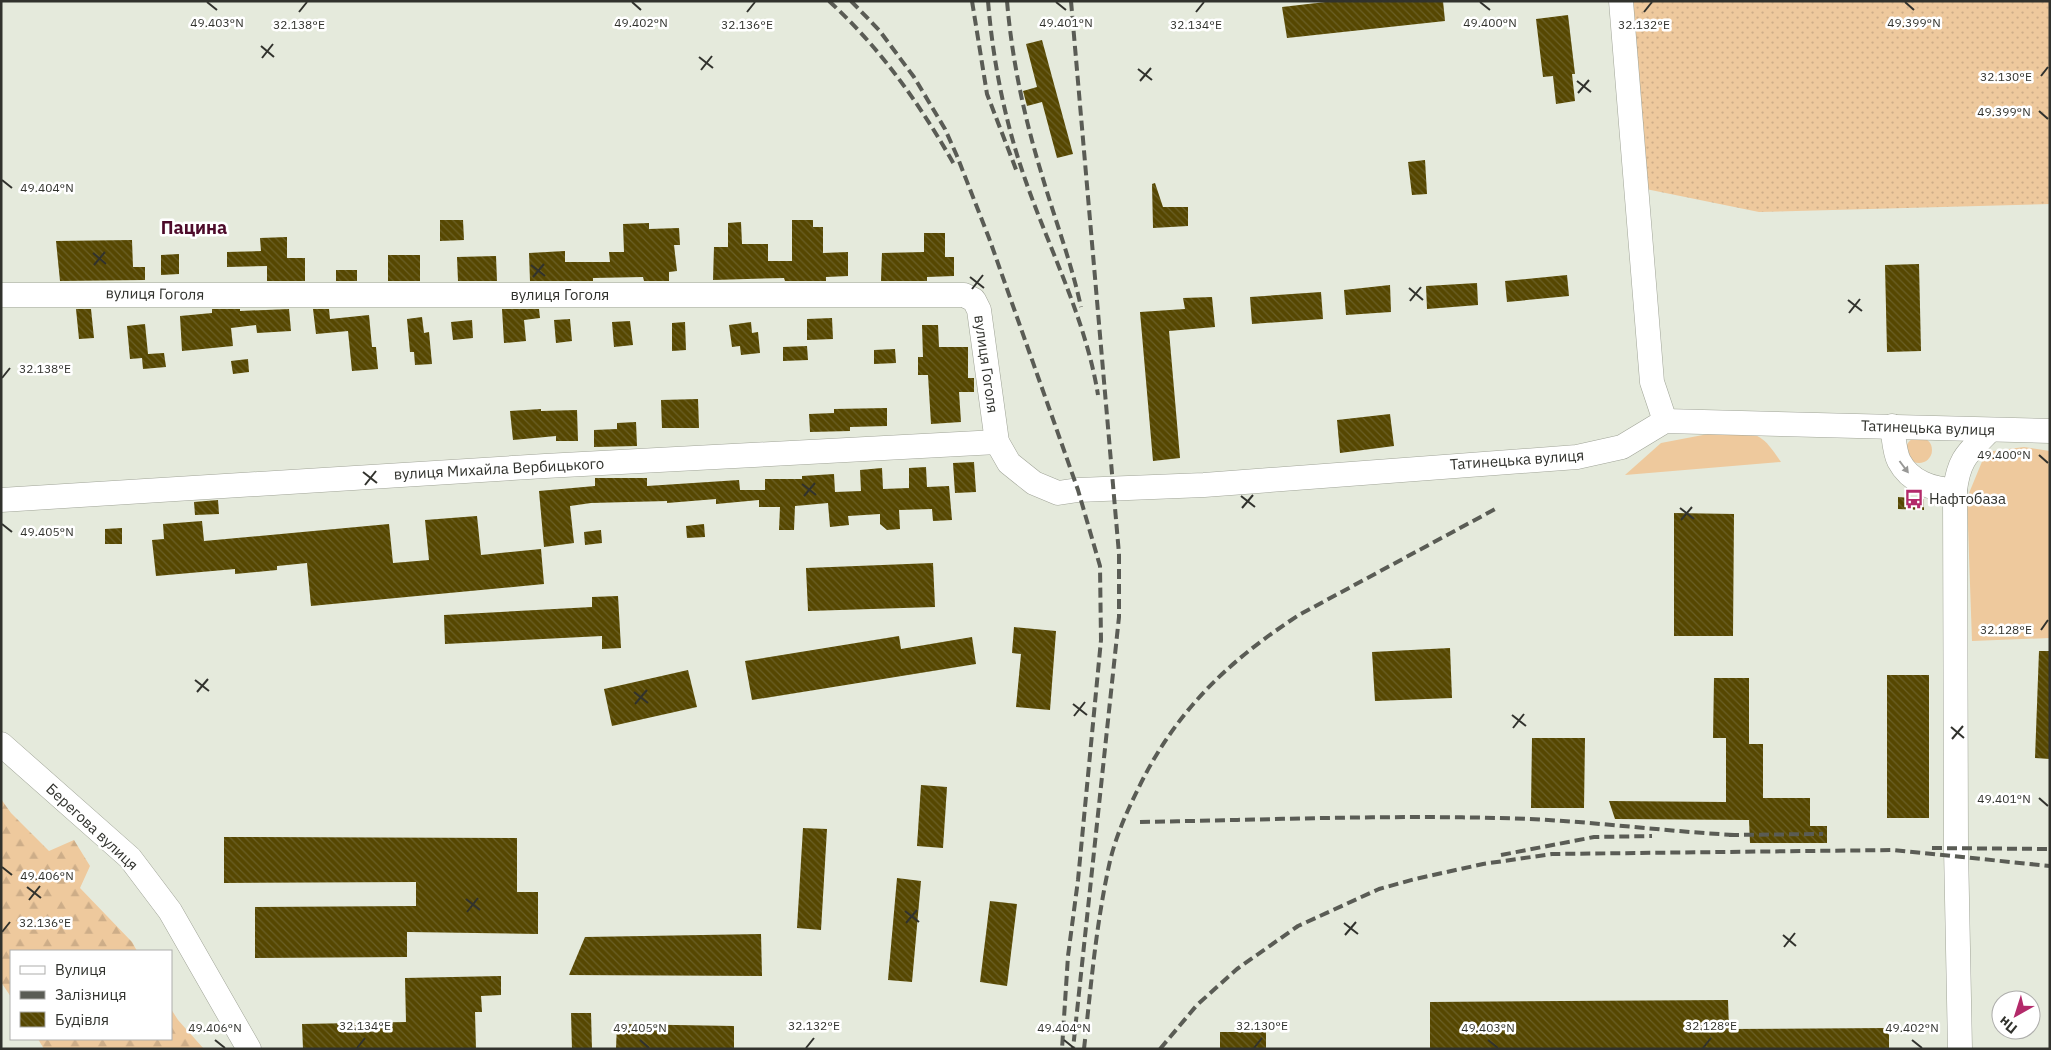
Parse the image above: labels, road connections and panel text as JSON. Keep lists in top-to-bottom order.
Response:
{
  "streets": {
    "street": [
      "вулиця Гоголя",
      "Татинецька вулиця",
      "вулиця Михайла Вербицького",
      "Берегова вулиця"
    ]
  },
  "crossings": [
    ["вулиця Гоголя", "Татинецька вулиця"],
    ["вулиця Гоголя", "вулиця Михайла Вербицького"],
    ["Татинецька вулиця", "вулиця Михайла Вербицького"]
  ],
  "districts": ["Пацина"],
  "places": {
    "bus stop": ["Нафтобаза"]
  },
  "legend": ["Вулиця", "Залізниця", "Будівля"],
  "north": "bottom left",
  "coordinates": [
    "49.403°N",
    "49.402°N",
    "49.401°N",
    "49.400°N",
    "49.399°N",
    "32.138°E",
    "32.136°E",
    "32.134°E",
    "32.132°E",
    "32.130°E",
    "49.404°N",
    "49.405°N",
    "32.128°E",
    "49.406°N"
  ]
}
